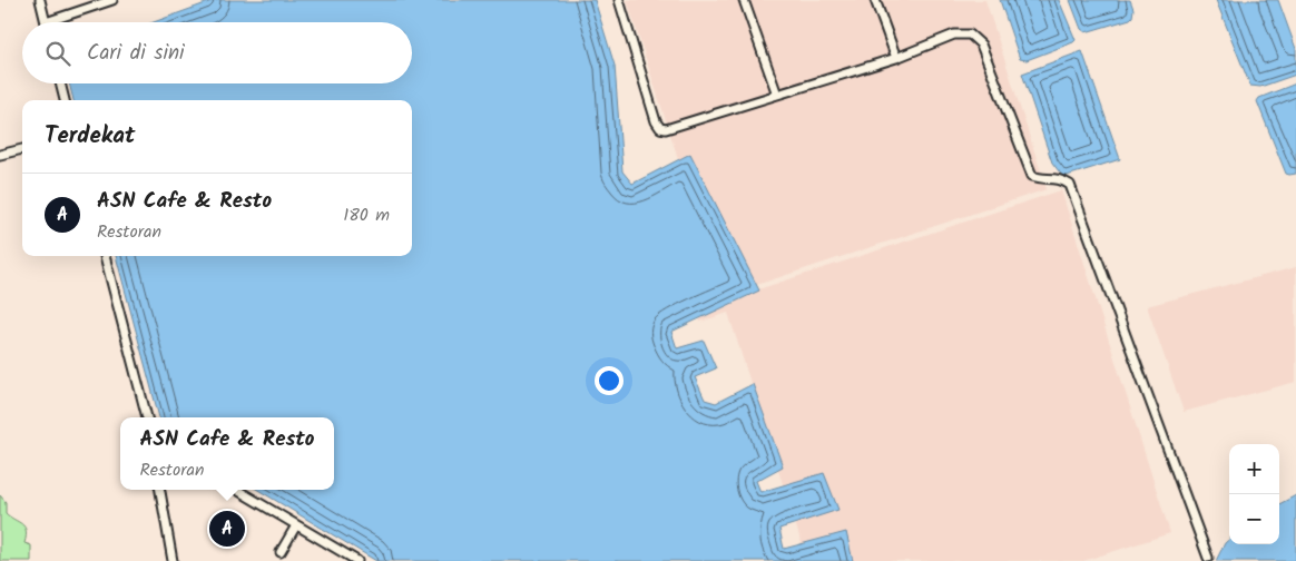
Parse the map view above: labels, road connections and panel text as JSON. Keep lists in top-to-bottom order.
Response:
{
  "page": {
    "search": "Cari di sini",
    "heading": "Terdekat",
    "list": [
      {
        "mark": "A",
        "name": "ASN Cafe & Resto",
        "note": "Restoran",
        "value": "180 m"
      }
    ],
    "popup": ["ASN Cafe & Resto", "Restoran"],
    "map_buttons": ["+", "−"],
    "pins": "A"
  }
}
